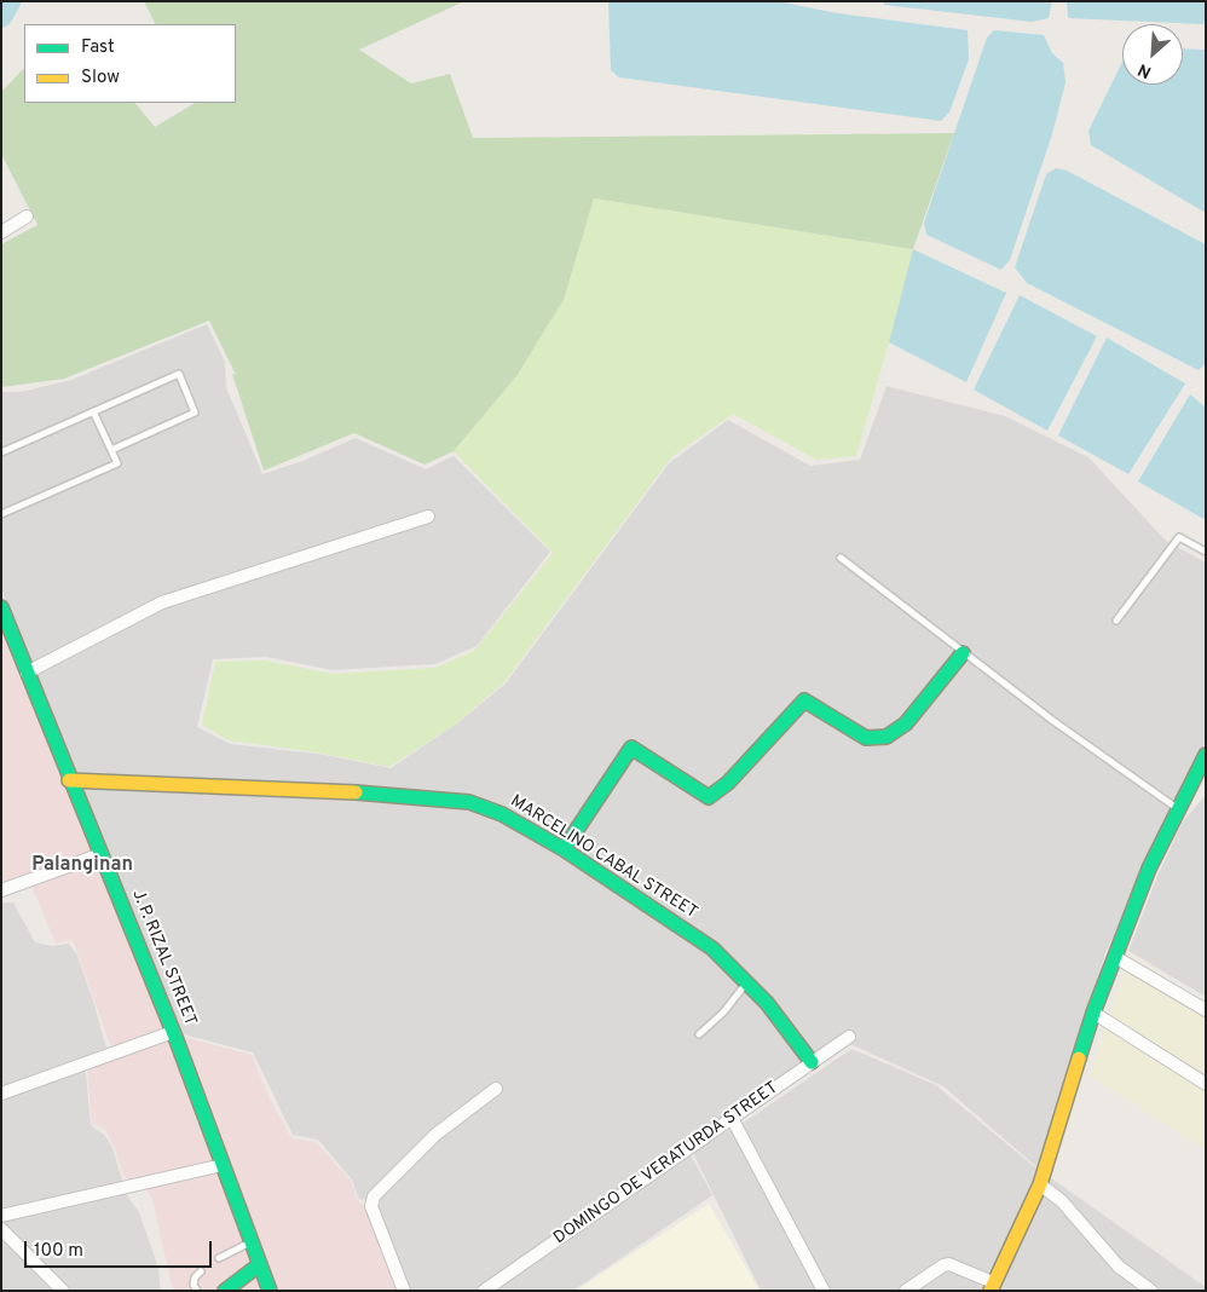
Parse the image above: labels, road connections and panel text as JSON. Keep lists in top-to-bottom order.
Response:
{
  "streets": {
    "street": ["MARCELINO CABAL STREET", "J. P. RIZAL STREET", "DOMINGO DE VERATURDA STREET"]
  },
  "crossings": [
    ["MARCELINO CABAL STREET", "J. P. RIZAL STREET"],
    ["MARCELINO CABAL STREET", "DOMINGO DE VERATURDA STREET"]
  ],
  "districts": ["Palanginan"],
  "legend": ["Fast", "Slow"],
  "scale_bar": "100 m",
  "north": "bottom left"
}
